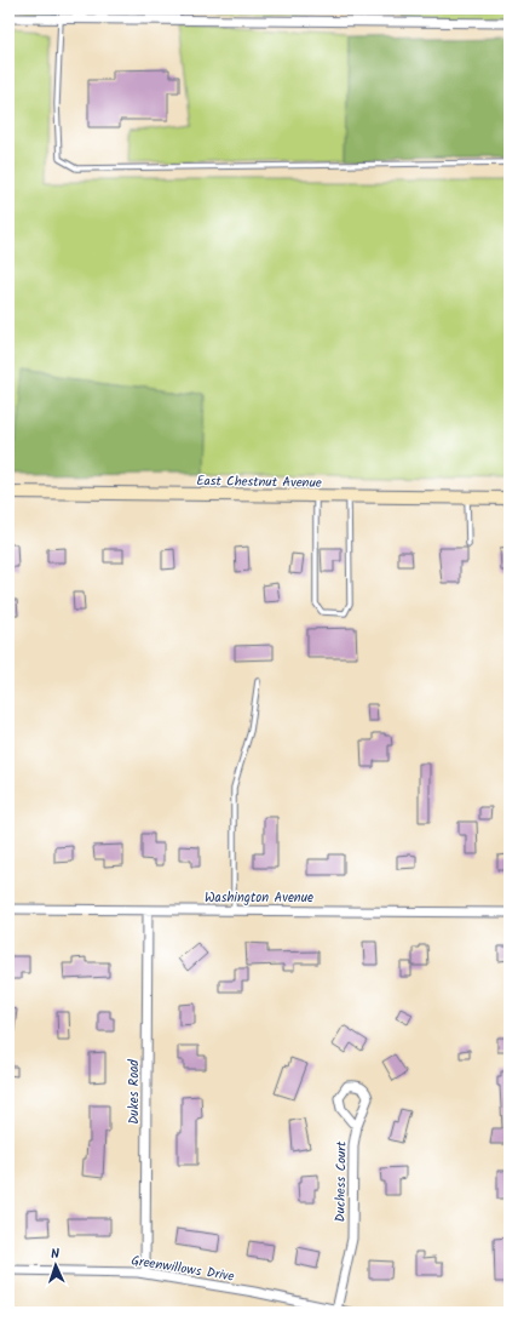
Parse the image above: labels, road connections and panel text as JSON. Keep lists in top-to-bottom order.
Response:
{
  "streets": {
    "street": [
      "East Chestnut Avenue",
      "Washington Avenue",
      "Dukes Road",
      "Duchess Court",
      "Greenwillows Drive"
    ]
  },
  "crossings": [
    ["Washington Avenue", "Dukes Road"],
    ["Dukes Road", "Greenwillows Drive"],
    ["Duchess Court", "Greenwillows Drive"]
  ],
  "north": "top"
}
